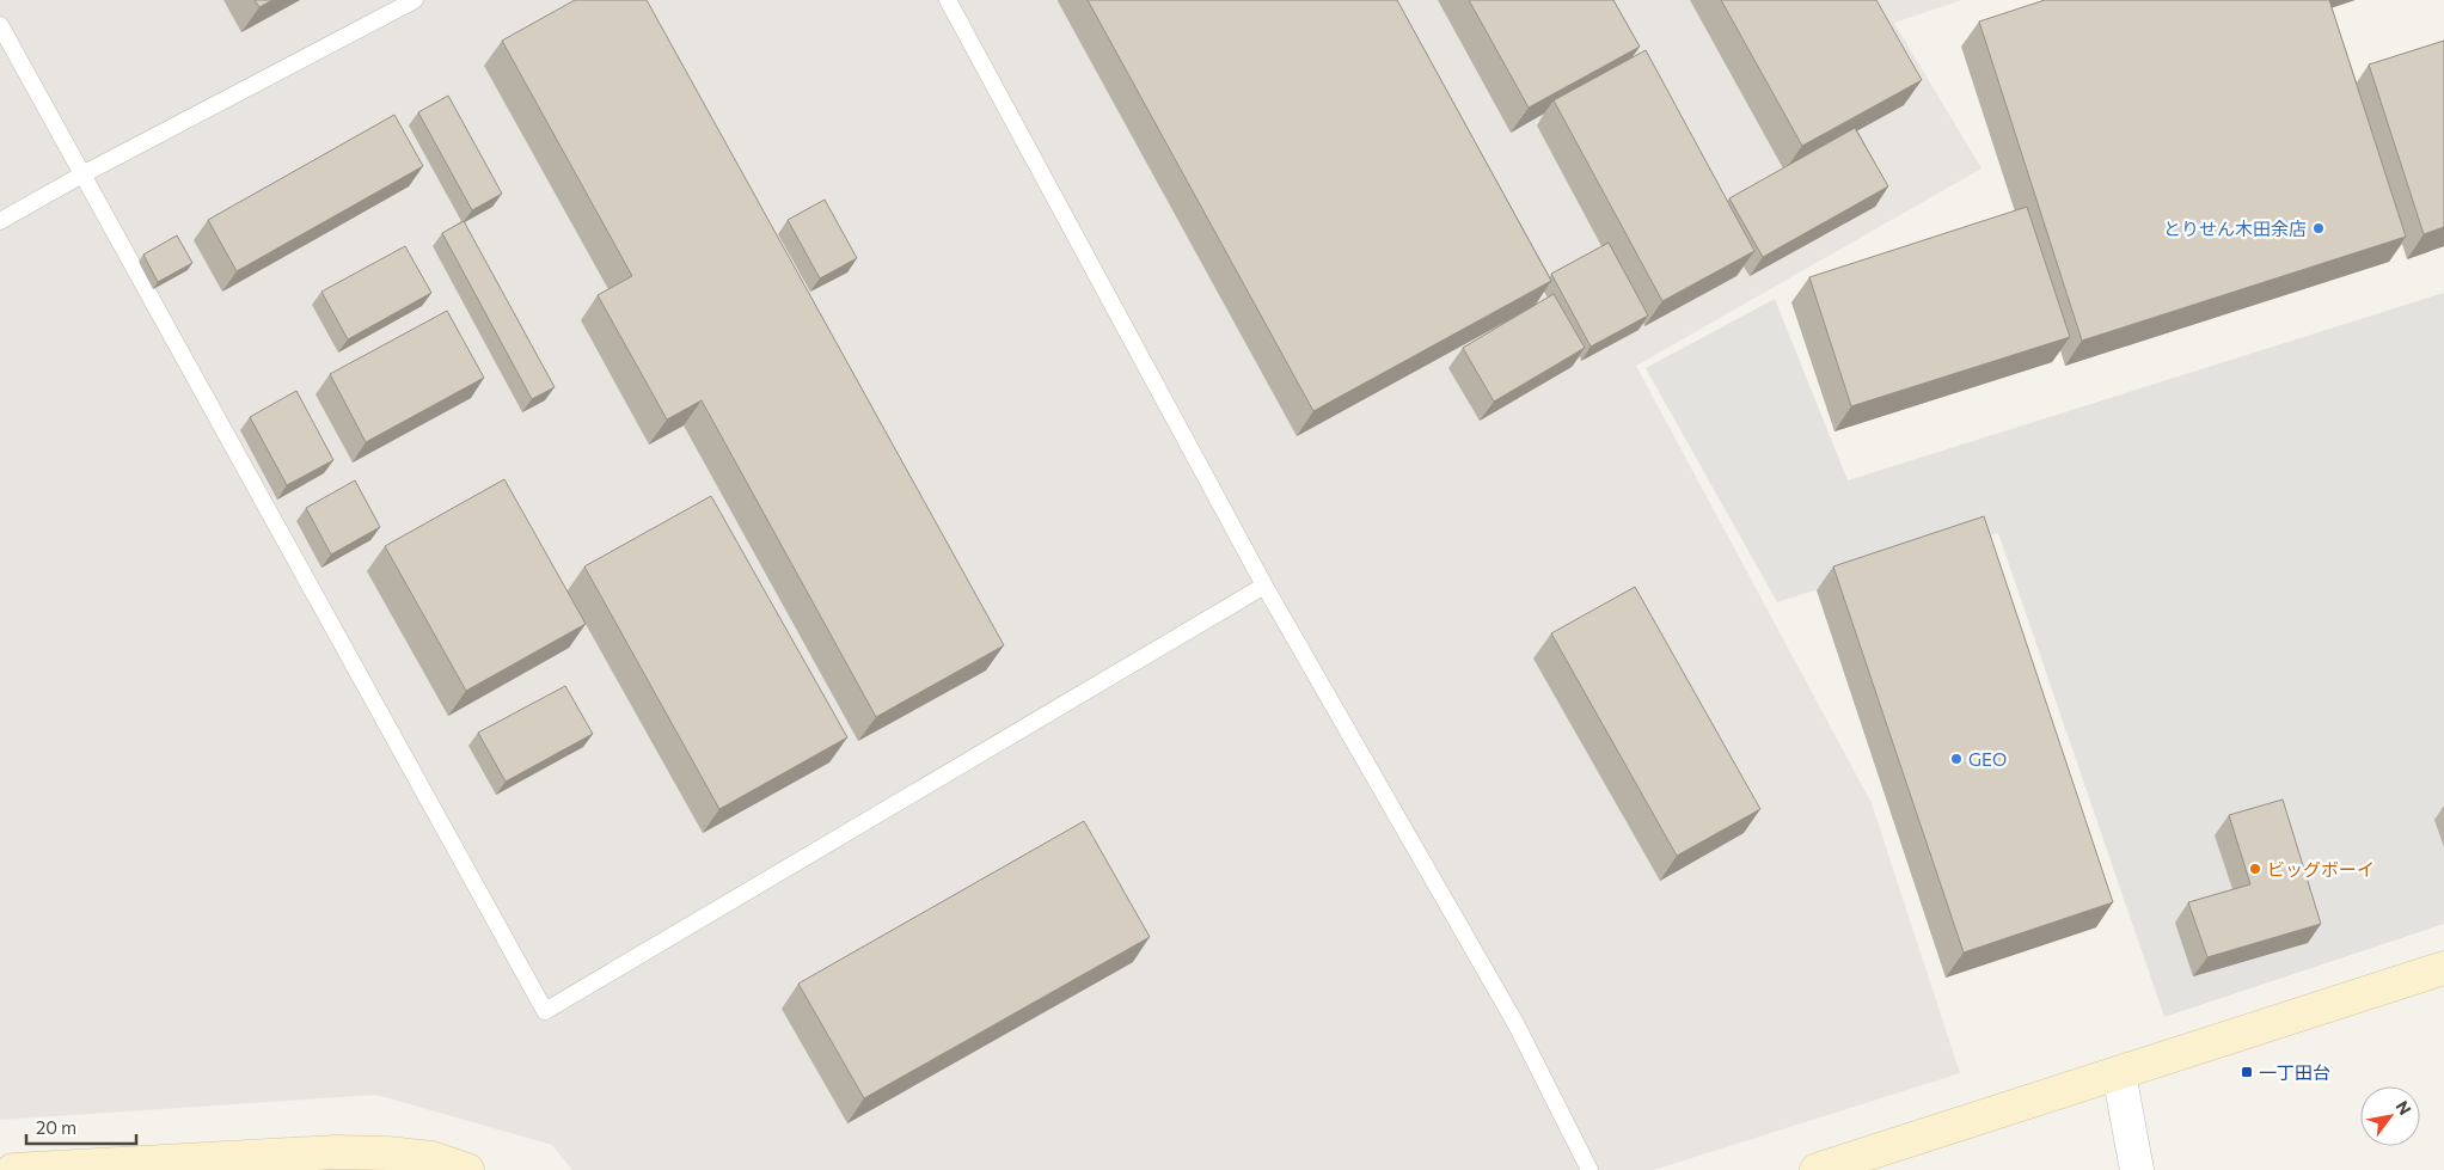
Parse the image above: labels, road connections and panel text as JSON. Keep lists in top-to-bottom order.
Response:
{
  "places": {
    "other": ["とりせん木田余店", "GEO", "ビッグボーイ"],
    "transit": ["一丁田台"]
  },
  "scale_bar": "20 m",
  "north": "top right"
}
